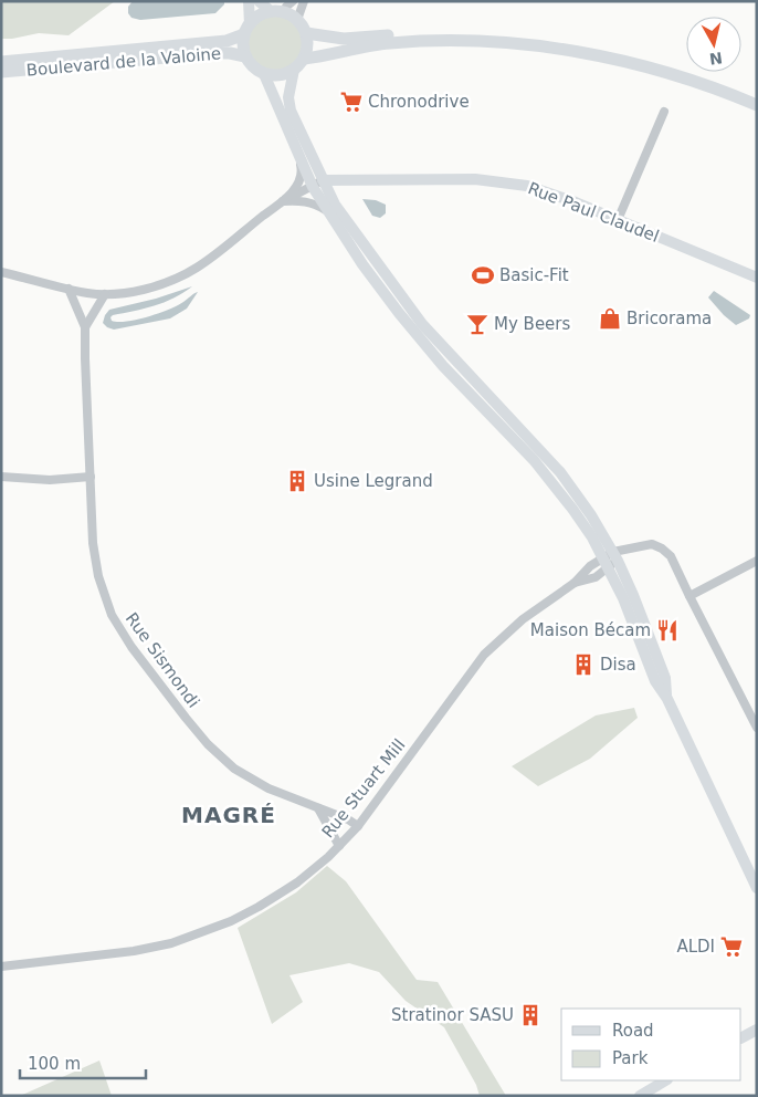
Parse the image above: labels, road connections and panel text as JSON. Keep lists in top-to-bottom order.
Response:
{
  "streets": {
    "main road": ["Boulevard de la Valoine", "Rue Paul Claudel"],
    "street": ["Rue Sismondi", "Rue Stuart Mill"]
  },
  "crossings": [
    ["Rue Sismondi", "Rue Stuart Mill"]
  ],
  "districts": ["MAGRÉ"],
  "places": {
    "supermarket": ["Chronodrive", "ALDI"],
    "sports": ["Basic-Fit"],
    "shop": ["Bricorama"],
    "bar": ["My Beers"],
    "building": ["Usine Legrand", "Disa", "Stratinor SASU"],
    "restaurant": ["Maison Bécam"]
  },
  "legend": ["Road", "Park"],
  "scale_bar": "100 m",
  "north": "bottom"
}
